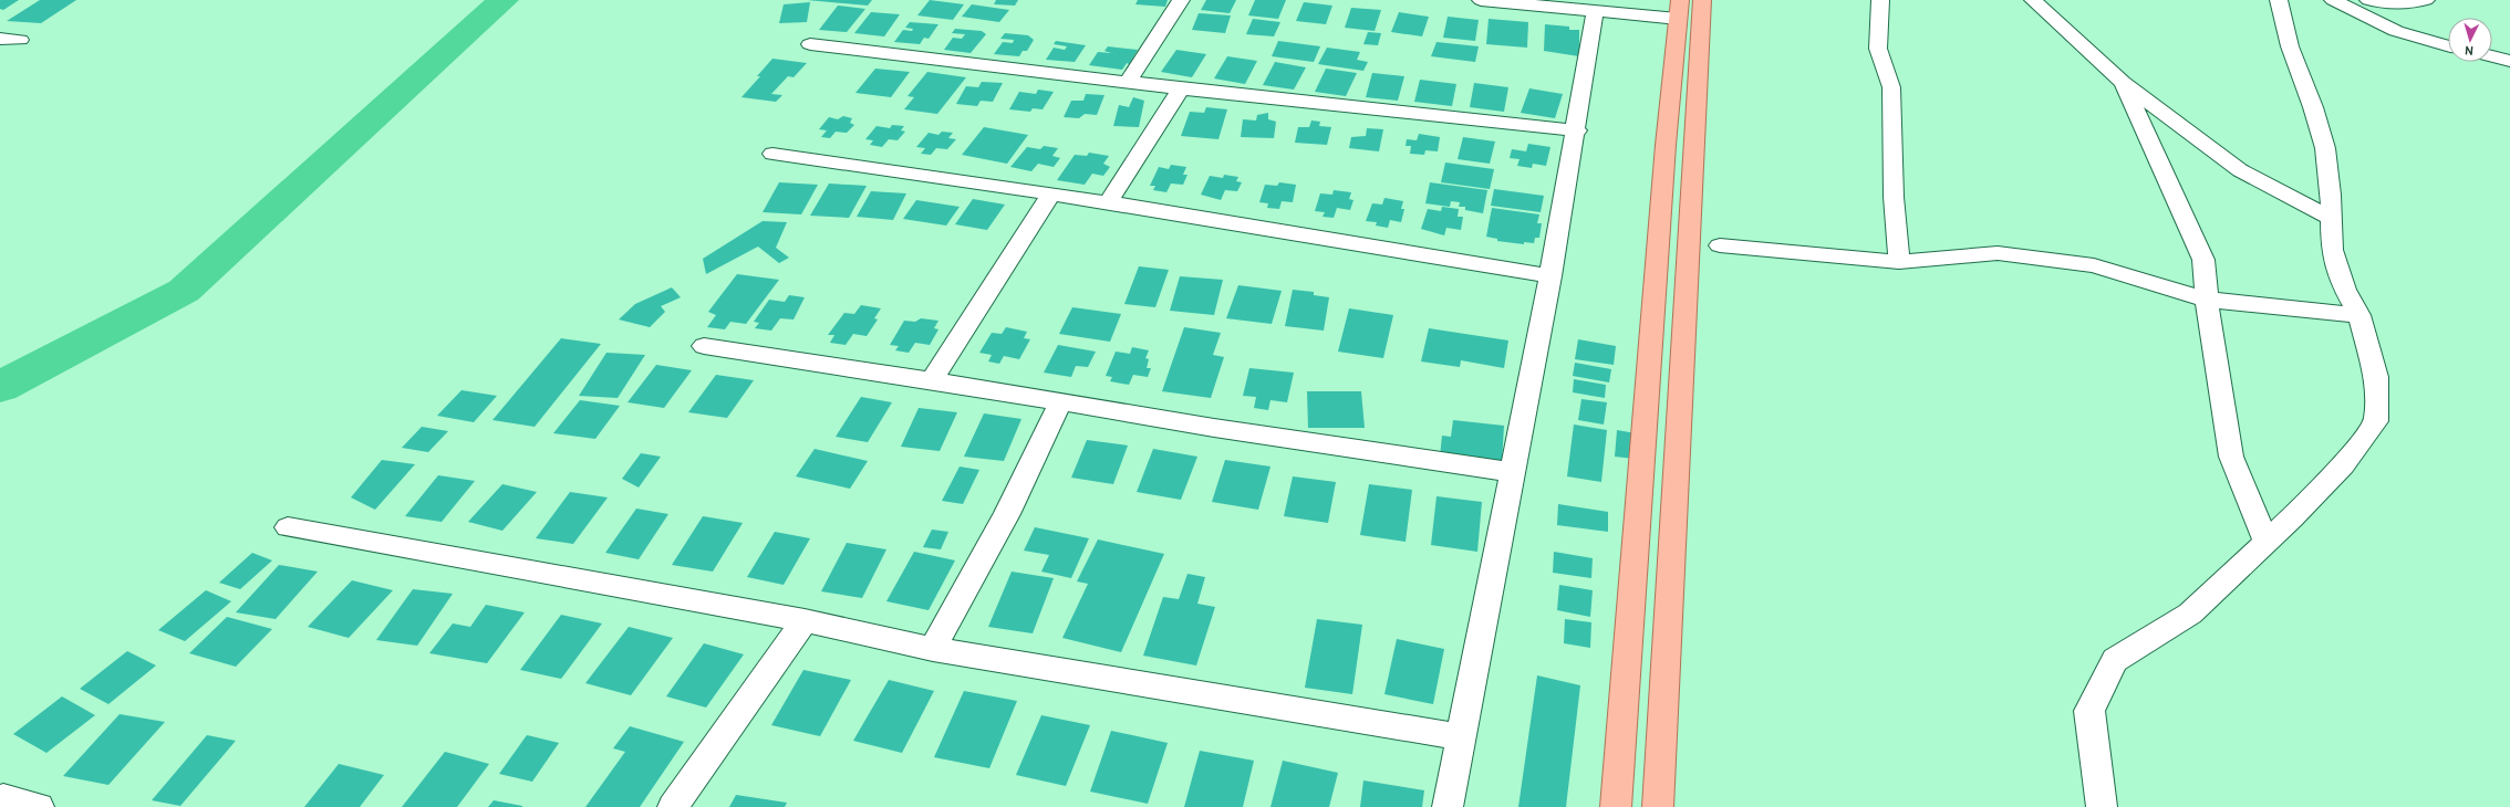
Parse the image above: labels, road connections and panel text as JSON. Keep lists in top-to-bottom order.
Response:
{
  "north": "bottom"
}
